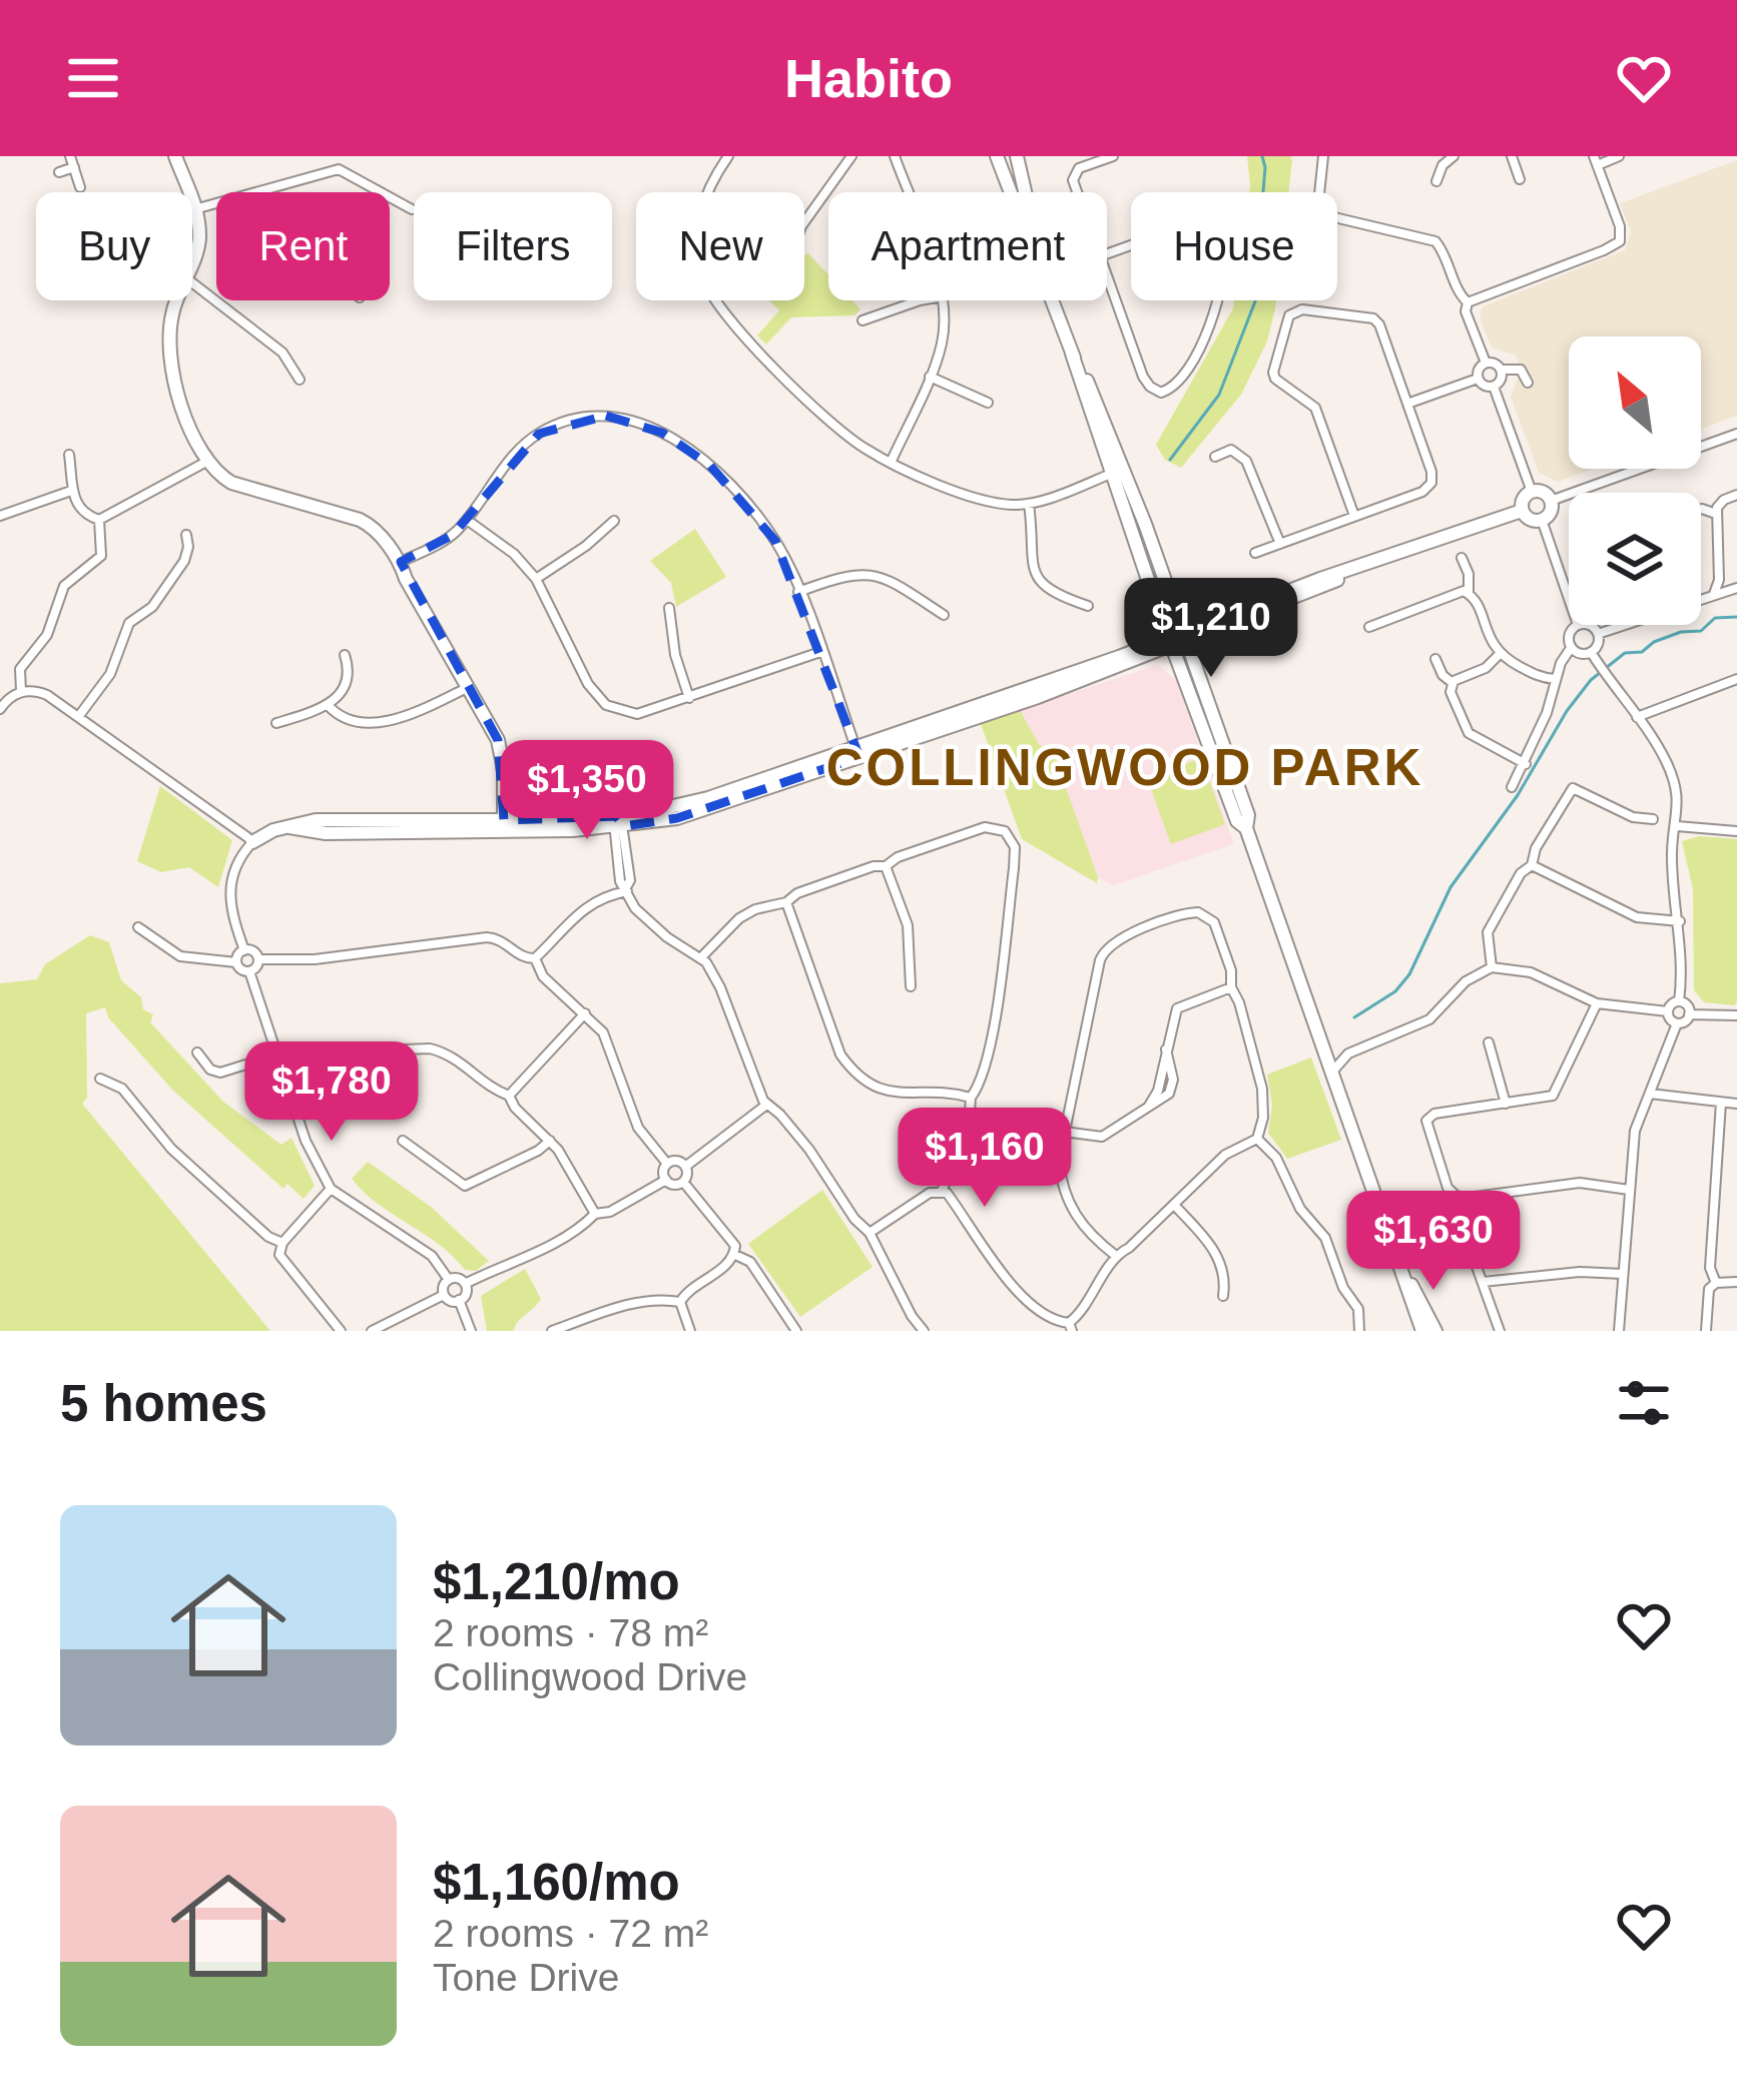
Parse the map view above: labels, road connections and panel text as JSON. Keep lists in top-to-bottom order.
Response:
{
  "districts": ["COLLINGWOOD PARK"],
  "north": "top left",
  "page": {
    "header": "Habito",
    "chip": [
      "Buy",
      "Rent",
      "Filters",
      "New",
      "Apartment",
      "House"
    ],
    "price": [
      "$1,210",
      "$1,350",
      "$1,780",
      "$1,160",
      "$1,630"
    ],
    "heading": "5 homes",
    "list": [
      {
        "name": "$1,210/mo",
        "note": "2 rooms · 78 m² · Collingwood Drive"
      },
      {
        "name": "$1,160/mo",
        "note": "2 rooms · 72 m² · Tone Drive"
      }
    ]
  }
}
